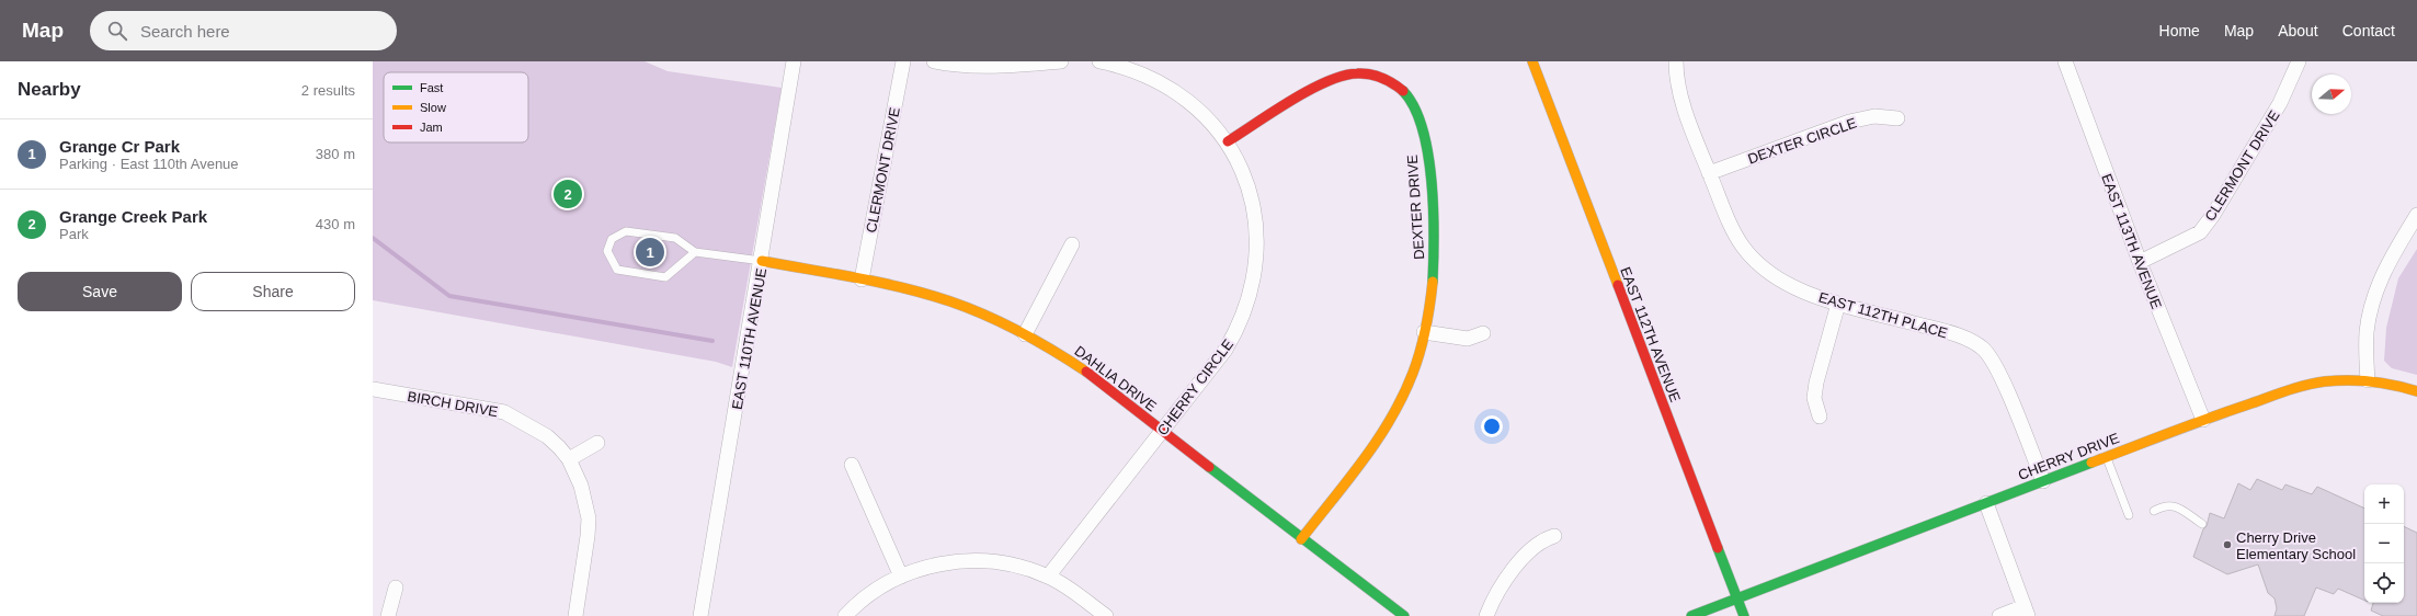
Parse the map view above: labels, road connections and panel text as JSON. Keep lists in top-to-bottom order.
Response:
{
  "streets": {
    "street": [
      "DEXTER CIRCLE",
      "CLERMONT DRIVE",
      "DEXTER DRIVE",
      "EAST 113TH AVENUE",
      "EAST 112TH PLACE",
      "EAST 112TH AVENUE",
      "EAST 110TH AVENUE",
      "DAHLIA DRIVE",
      "CHERRY CIRCLE",
      "BIRCH DRIVE",
      "CHERRY DRIVE"
    ]
  },
  "crossings": [
    ["DEXTER CIRCLE", "EAST 112TH PLACE"],
    ["CLERMONT DRIVE", "EAST 113TH AVENUE"],
    ["CLERMONT DRIVE", "DAHLIA DRIVE"],
    ["DEXTER DRIVE", "DAHLIA DRIVE"],
    ["DEXTER DRIVE", "CHERRY CIRCLE"],
    ["EAST 113TH AVENUE", "CHERRY DRIVE"],
    ["EAST 112TH PLACE", "CHERRY DRIVE"],
    ["EAST 112TH AVENUE", "CHERRY DRIVE"],
    ["EAST 110TH AVENUE", "DAHLIA DRIVE"],
    ["DAHLIA DRIVE", "CHERRY CIRCLE"]
  ],
  "places": ["Cherry Drive Elementary School"],
  "legend": ["Fast", "Slow", "Jam"],
  "north": "right",
  "page": {
    "header": "Map",
    "search": "Search here",
    "nav": [
      "Home",
      "Map",
      "About",
      "Contact"
    ],
    "heading": ["Nearby", "2 results"],
    "list": [
      {
        "mark": "1",
        "name": "Grange Cr Park",
        "note": "Parking · East 110th Avenue",
        "value": "380 m"
      },
      {
        "mark": "2",
        "name": "Grange Creek Park",
        "note": "Park",
        "value": "430 m"
      }
    ],
    "pins": ["2", "1"],
    "buttons": ["Save", "Share"],
    "map_buttons": ["+", "−"]
  }
}
